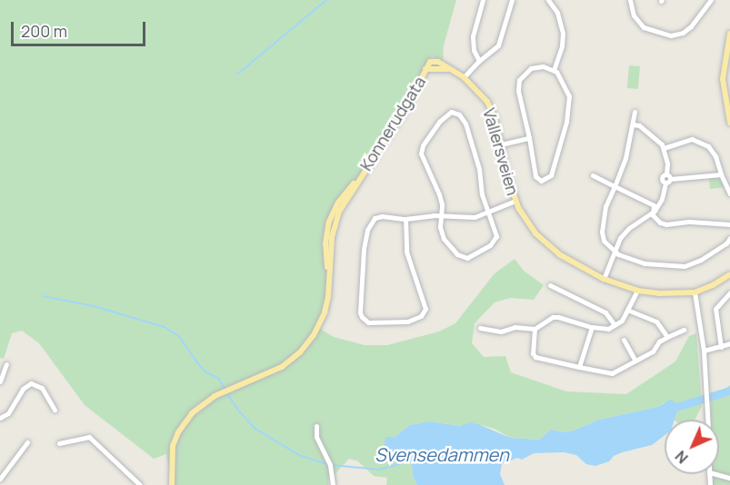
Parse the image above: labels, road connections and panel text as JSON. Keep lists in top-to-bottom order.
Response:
{
  "streets": {
    "main road": ["Konnerudgata", "Vallersveien"]
  },
  "crossings": [
    ["Konnerudgata", "Vallersveien"]
  ],
  "water": ["Svensedammen"],
  "scale_bar": "200 m",
  "north": "bottom left"
}
